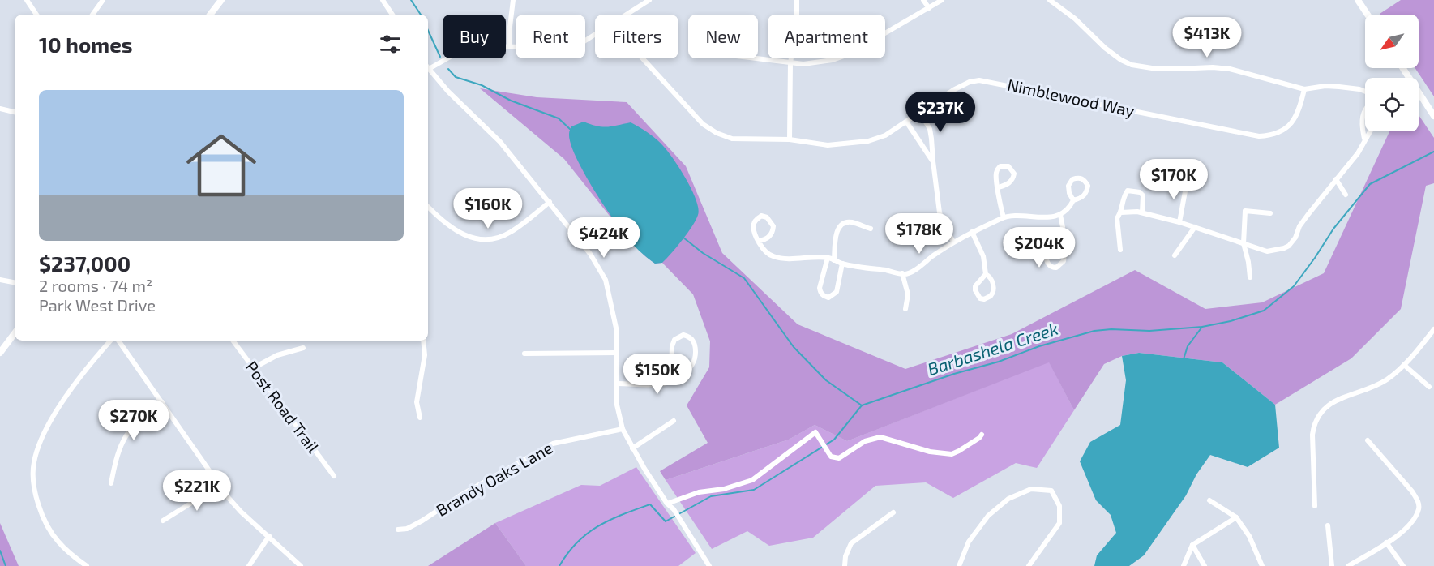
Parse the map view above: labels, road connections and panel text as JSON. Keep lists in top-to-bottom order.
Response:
{
  "streets": {
    "street": ["Nimblewood Way", "Post Road Trail", "Brandy Oaks Lane"]
  },
  "water": ["Barbashela Creek"],
  "north": "bottom left",
  "page": {
    "chip": [
      "Buy",
      "Rent",
      "Filters",
      "New",
      "Apartment"
    ],
    "heading": "10 homes",
    "price": [
      "$413K",
      "$237K",
      "$170K",
      "$160K",
      "$178K",
      "$424K",
      "$204K",
      "$150K",
      "$270K",
      "$221K"
    ],
    "list": [
      {
        "name": "$237,000",
        "note": "2 rooms · 74 m² · Park West Drive"
      }
    ]
  }
}
